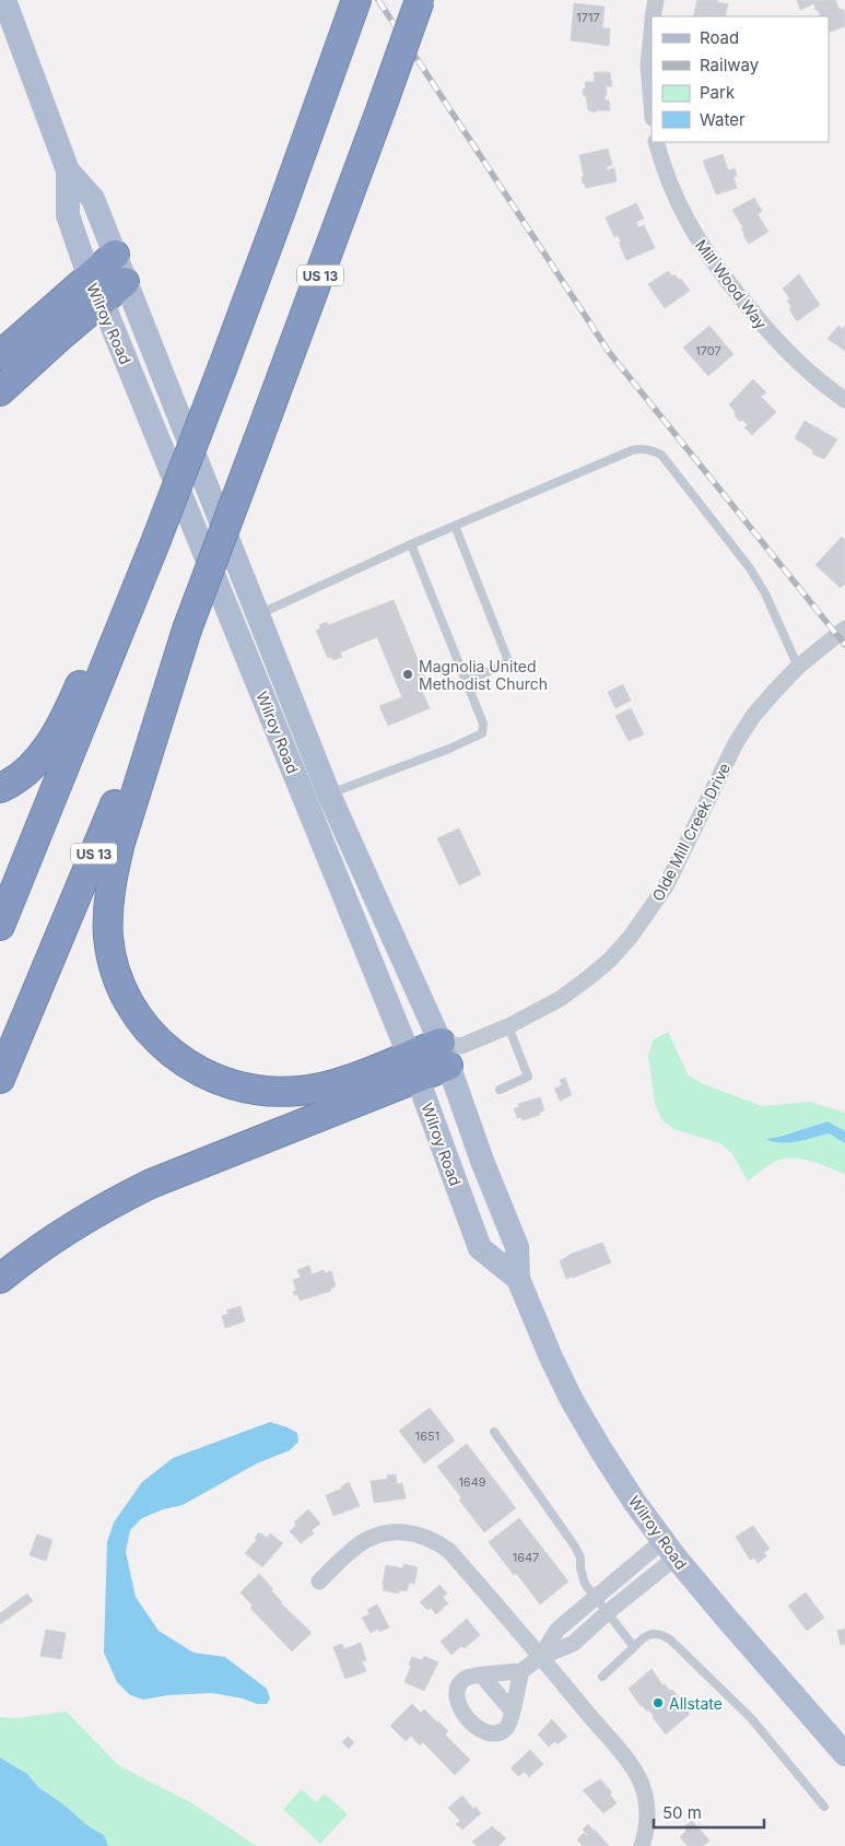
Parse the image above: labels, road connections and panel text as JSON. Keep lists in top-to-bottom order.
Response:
{
  "streets": {
    "highway": ["US 13"],
    "main road": ["Wilroy Road"],
    "street": ["Mill Wood Way", "Olde Mill Creek Drive"]
  },
  "crossings": [
    ["Wilroy Road", "Olde Mill Creek Drive"]
  ],
  "places": ["Magnolia United Methodist Church", "Allstate"],
  "house_numbers": [
    "1717",
    "1707",
    "1651",
    "1649",
    "1647"
  ],
  "legend": [
    "Road",
    "Railway",
    "Park",
    "Water"
  ],
  "scale_bar": "50 m"
}
